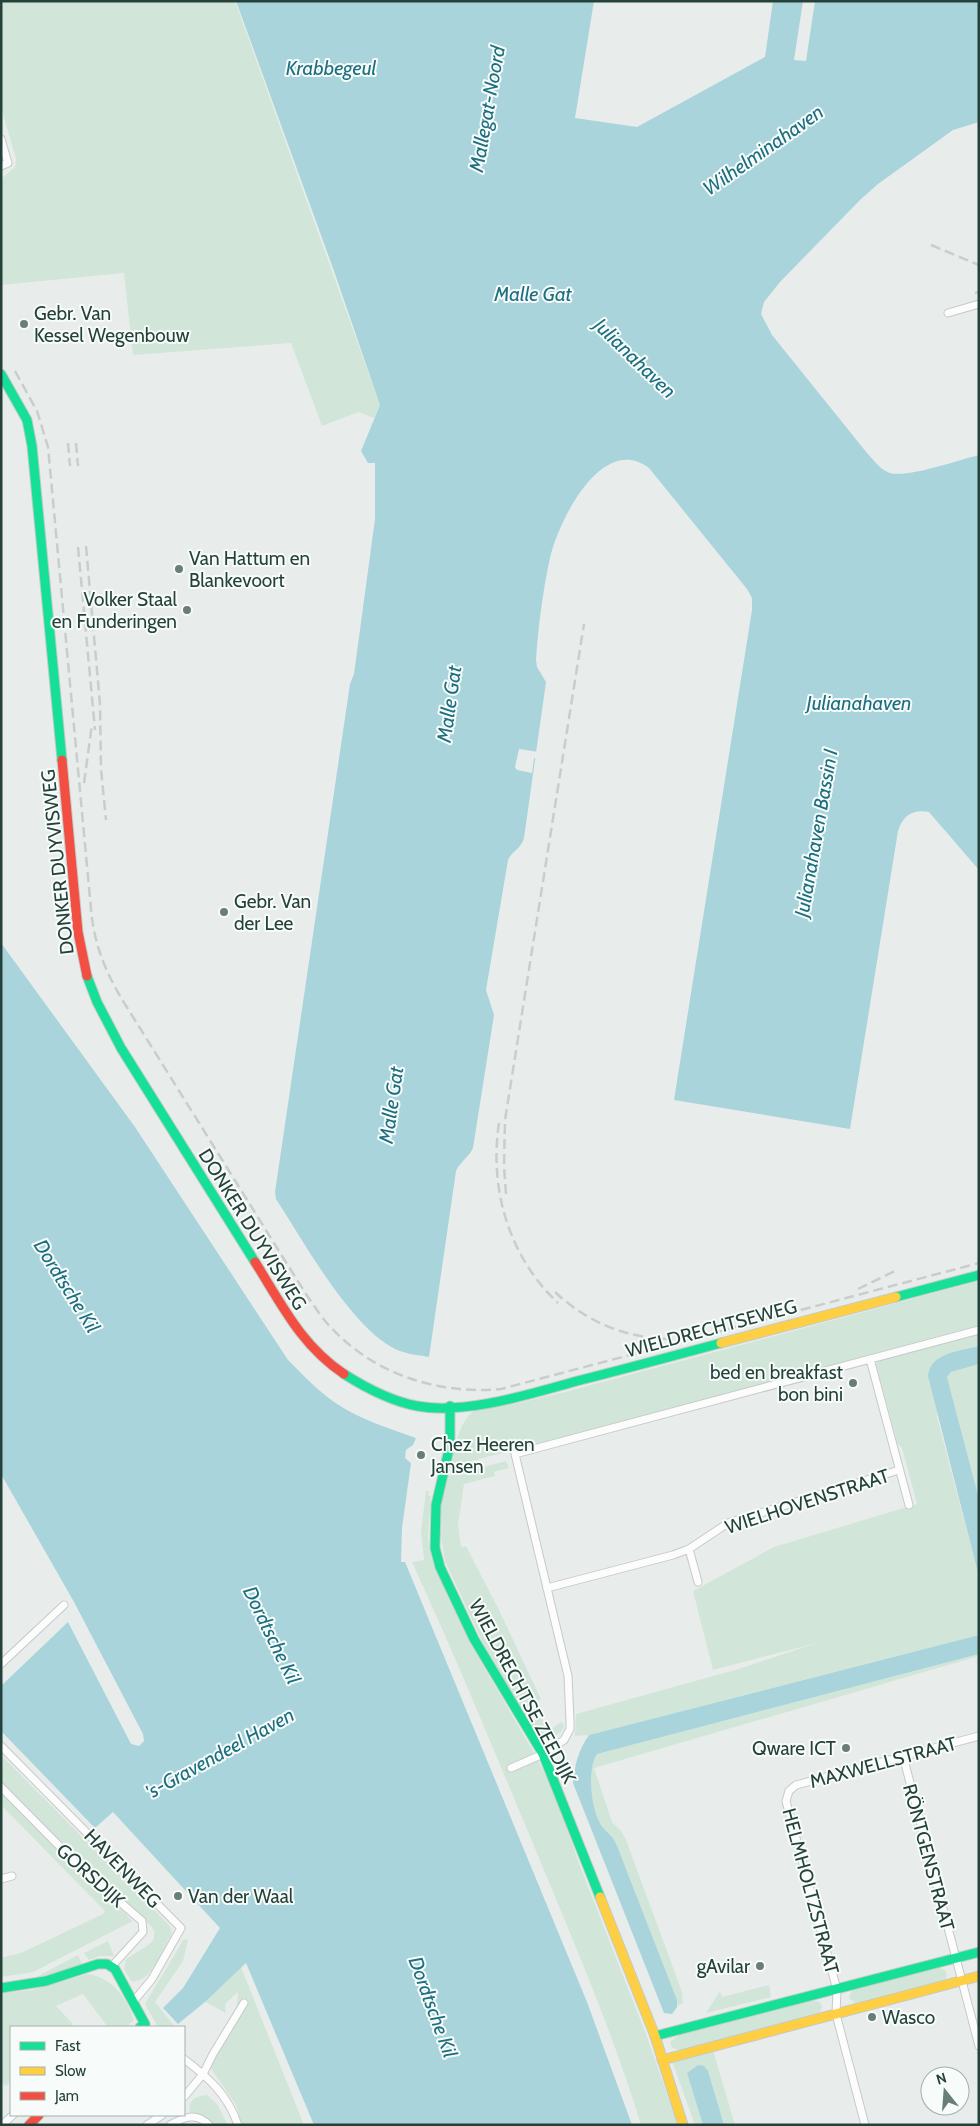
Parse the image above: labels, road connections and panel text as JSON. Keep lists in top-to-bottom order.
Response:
{
  "streets": {
    "street": [
      "DONKER DUYVISWEG",
      "WIELDRECHTSEWEG",
      "WIELHOVENSTRAAT",
      "WIELDRECHTSE ZEEDIJK",
      "MAXWELLSTRAAT",
      "RÖNTGENSTRAAT",
      "HAVENWEG",
      "GORSDIJK",
      "HELMHOLTZSTRAAT"
    ]
  },
  "crossings": [
    ["DONKER DUYVISWEG", "WIELDRECHTSEWEG"],
    ["DONKER DUYVISWEG", "WIELDRECHTSE ZEEDIJK"],
    ["WIELDRECHTSEWEG", "WIELDRECHTSE ZEEDIJK"],
    ["MAXWELLSTRAAT", "RÖNTGENSTRAAT"],
    ["MAXWELLSTRAAT", "HELMHOLTZSTRAAT"]
  ],
  "water": [
    "Krabbegeul",
    "Mallegat-Noord",
    "Wilhelminahaven",
    "Malle Gat",
    "Julianahaven",
    "Julianahaven Bassin I",
    "Dordtsche Kil",
    "'s-Gravendeel Haven"
  ],
  "places": [
    "Gebr. Van Kessel Wegenbouw",
    "Van Hattum en Blankevoort",
    "Volker Staal en Funderingen",
    "Gebr. Van der Lee",
    "bed en breakfast bon bini",
    "Chez Heeren Jansen",
    "Qware ICT",
    "Van der Waal",
    "gAvilar",
    "Wasco"
  ],
  "legend": ["Fast", "Slow", "Jam"],
  "north": "top"
}
